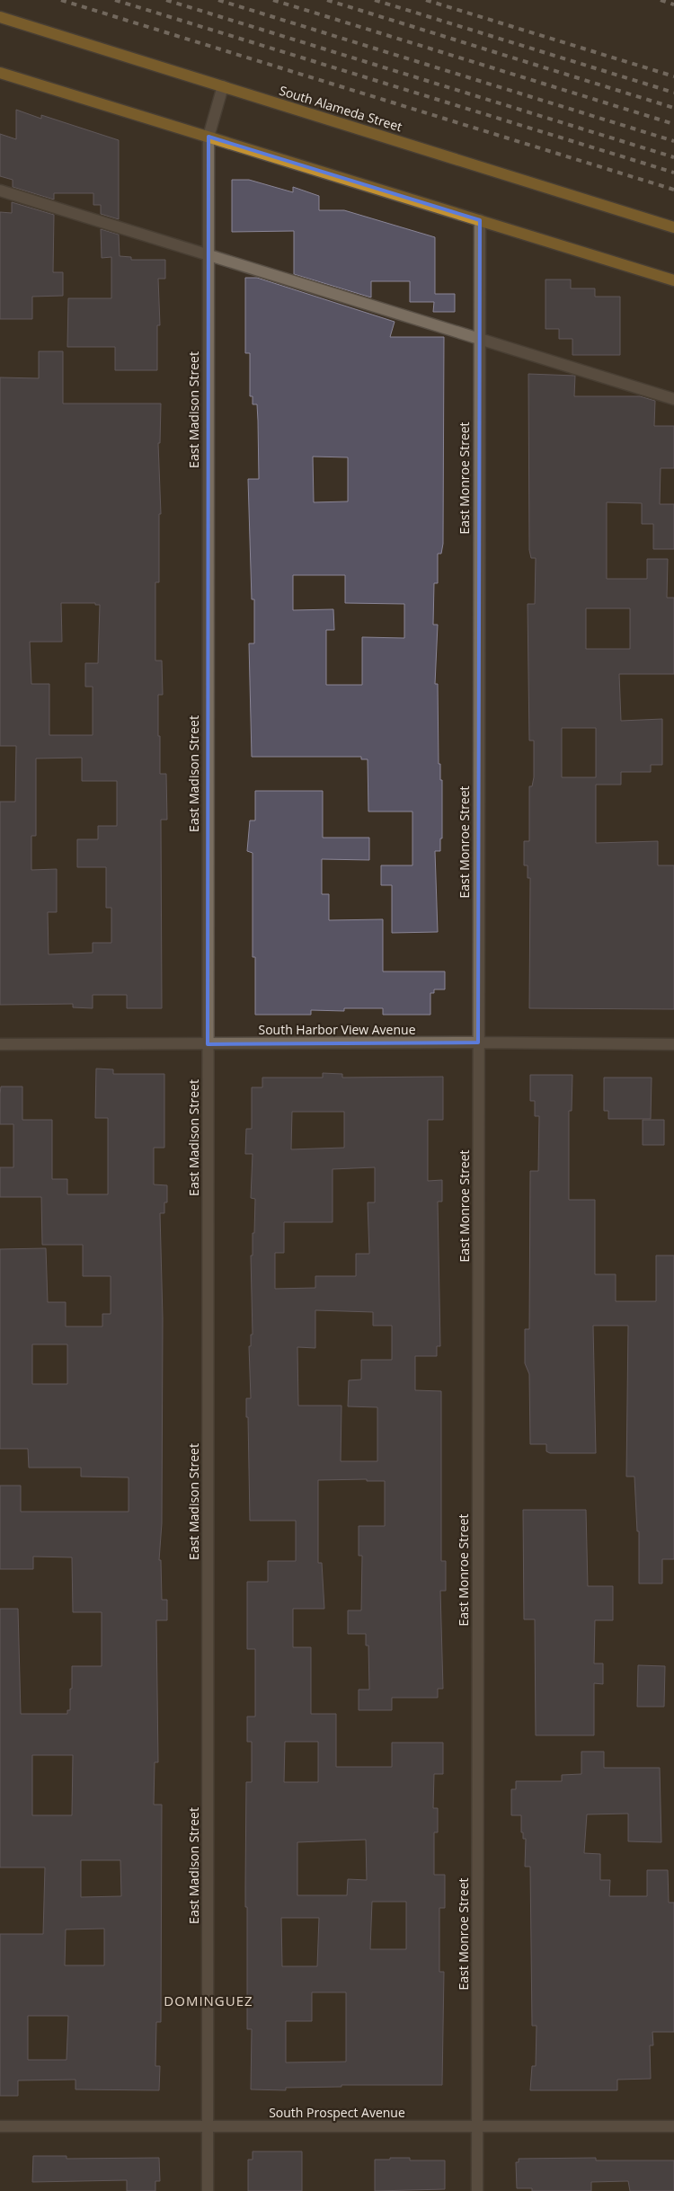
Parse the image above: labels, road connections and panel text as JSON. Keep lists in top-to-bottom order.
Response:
{
  "streets": {
    "main road": ["South Alameda Street"],
    "street": [
      "East Madison Street",
      "East Monroe Street",
      "South Harbor View Avenue",
      "South Prospect Avenue"
    ]
  },
  "crossings": [
    ["South Alameda Street", "East Madison Street"],
    ["East Madison Street", "South Harbor View Avenue"],
    ["East Madison Street", "South Prospect Avenue"],
    ["East Monroe Street", "South Harbor View Avenue"],
    ["East Monroe Street", "South Prospect Avenue"]
  ],
  "districts": ["DOMINGUEZ"]
}
